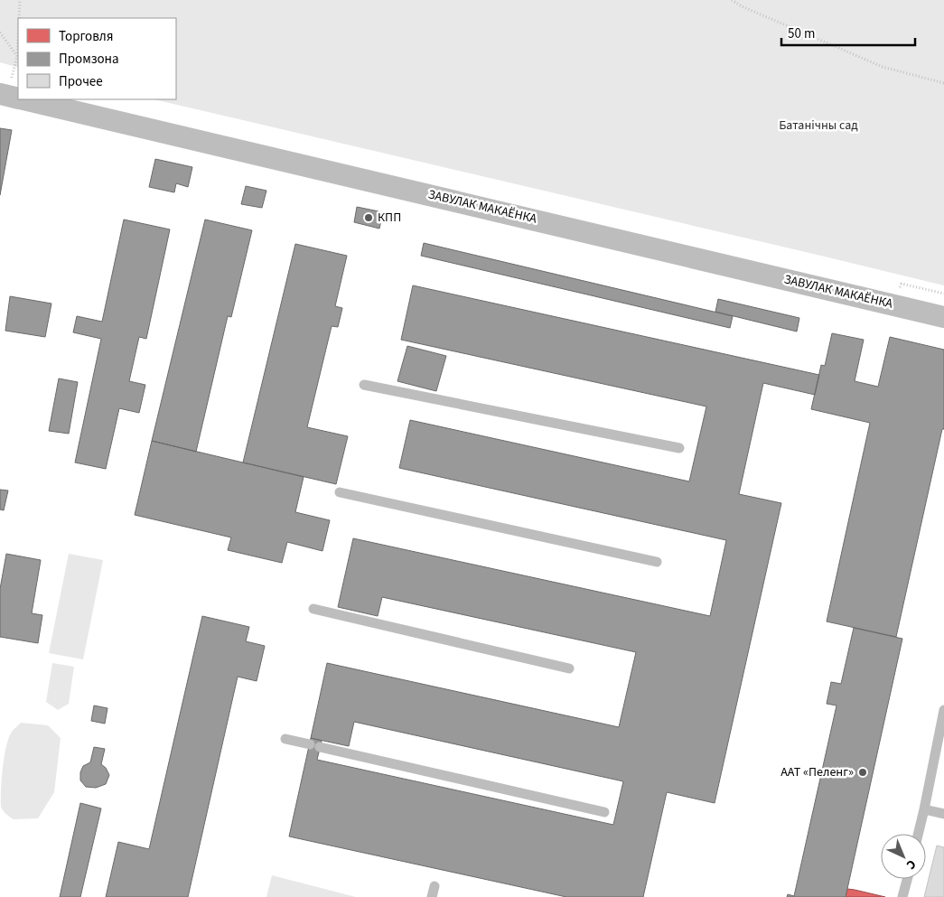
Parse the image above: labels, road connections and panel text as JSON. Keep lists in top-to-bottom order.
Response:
{
  "streets": {
    "street": ["ЗАВУЛАК МАКАЁНКА"]
  },
  "parks": ["Батанічны сад"],
  "places": ["КПП", "ААТ «Пеленг»"],
  "legend": ["Торговля", "Промзона", "Прочее"],
  "scale_bar": "50 m",
  "north": "bottom right"
}
